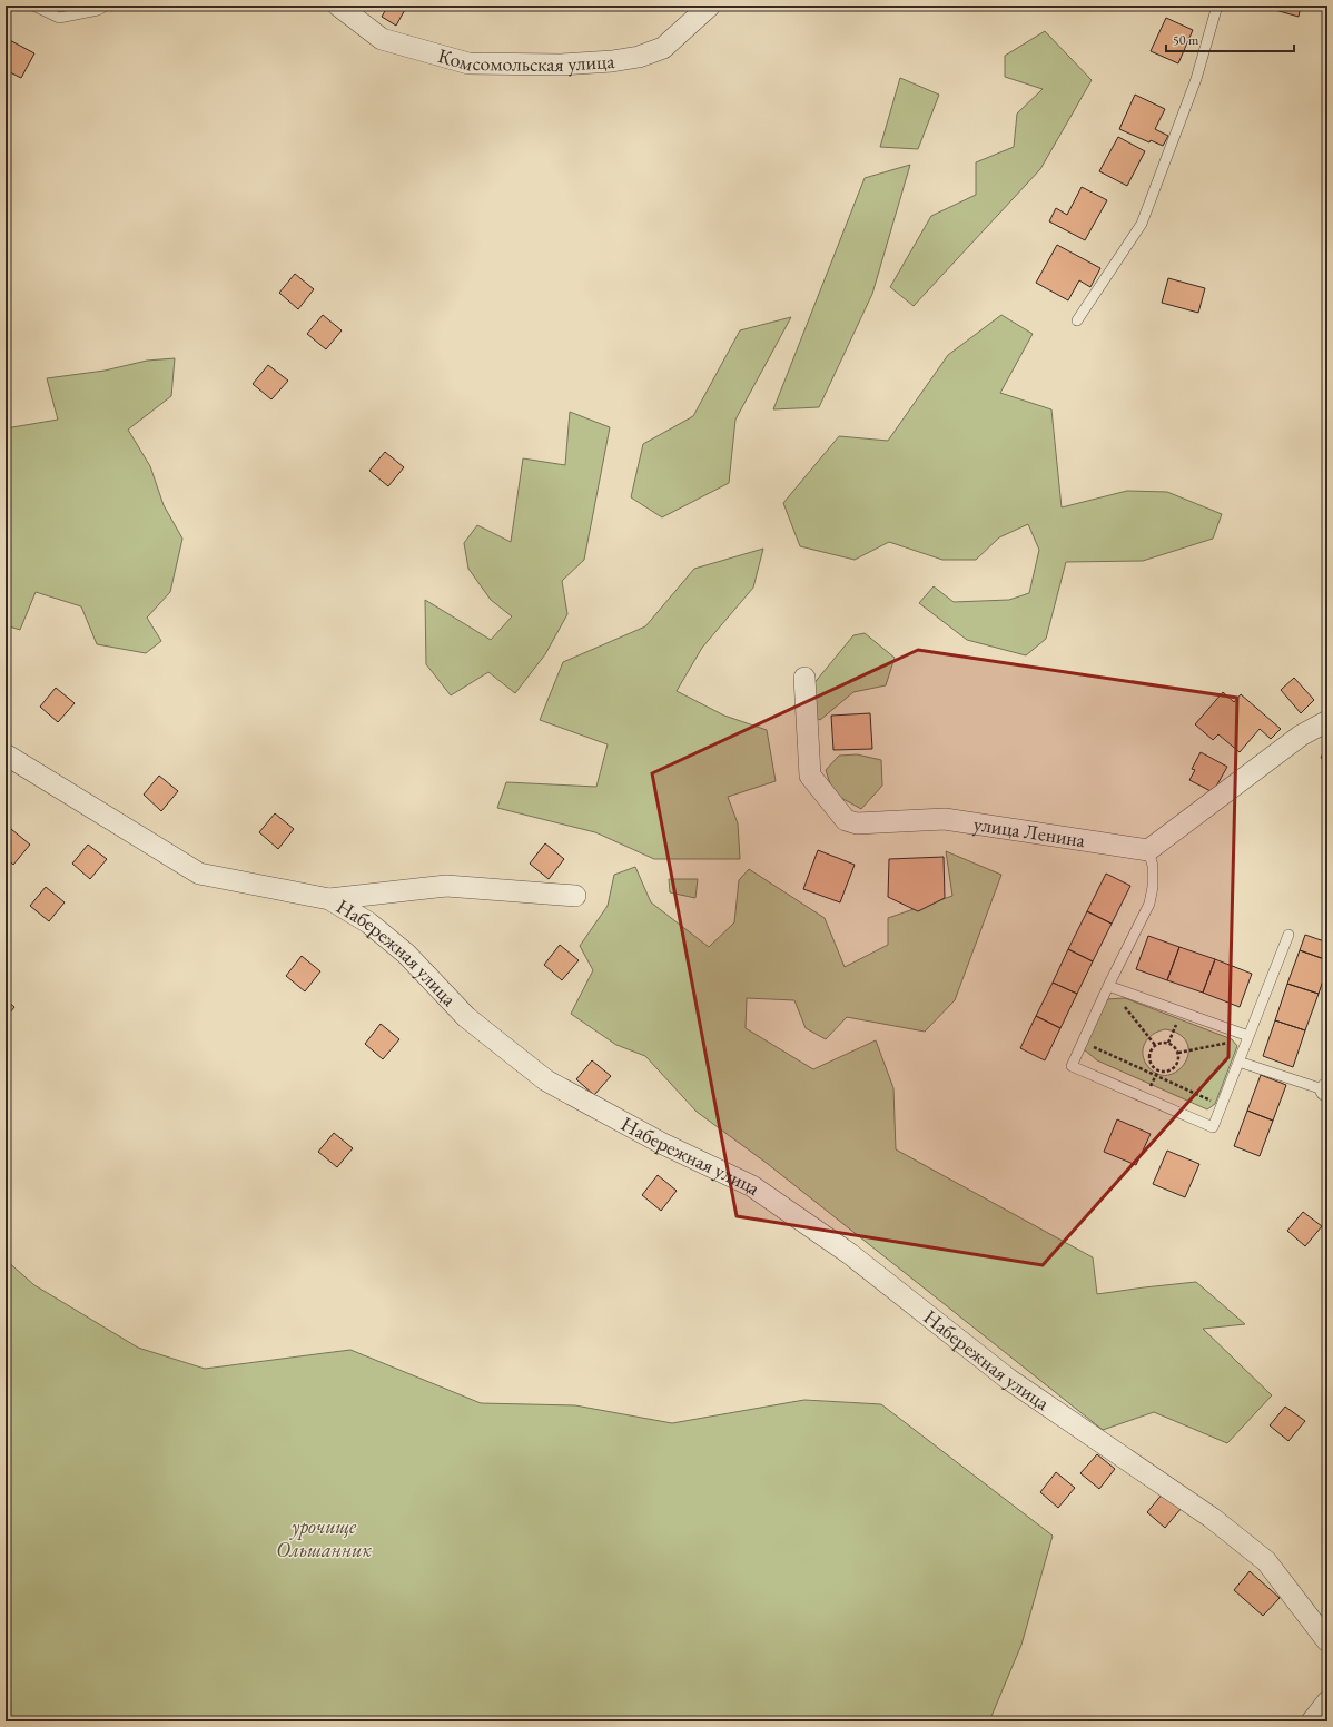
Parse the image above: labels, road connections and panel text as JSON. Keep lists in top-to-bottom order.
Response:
{
  "streets": {
    "street": ["Комсомольская улица", "улица Ленина", "Набережная улица"]
  },
  "parks": ["урочище Ольшанник"],
  "scale_bar": "50 m"
}
